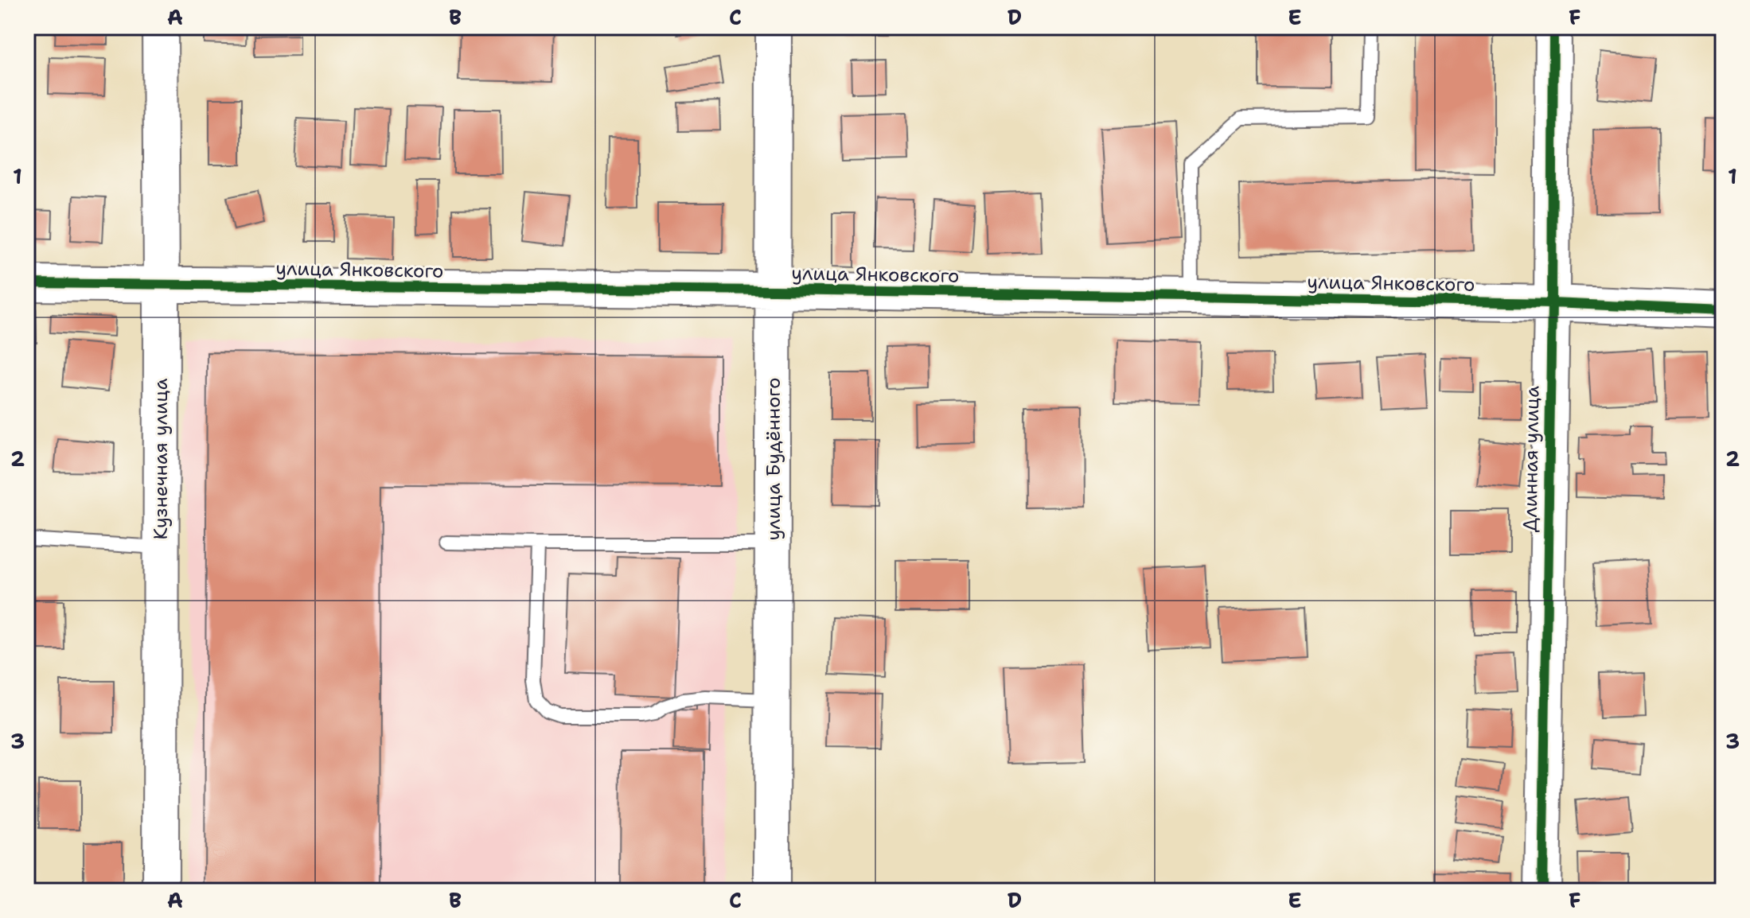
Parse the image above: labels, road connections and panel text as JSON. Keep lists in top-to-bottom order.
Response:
{
  "streets": {
    "street": [
      "улица Янковского",
      "Кузнечная улица",
      "улица Будённого",
      "Длинная улица"
    ]
  },
  "crossings": [
    ["улица Янковского", "Кузнечная улица"],
    ["улица Янковского", "улица Будённого"],
    ["улица Янковского", "Длинная улица"]
  ],
  "grid": {
    "columns": [
      "A",
      "B",
      "C",
      "D",
      "E",
      "F"
    ],
    "rows": ["1", "2", "3"]
  }
}
